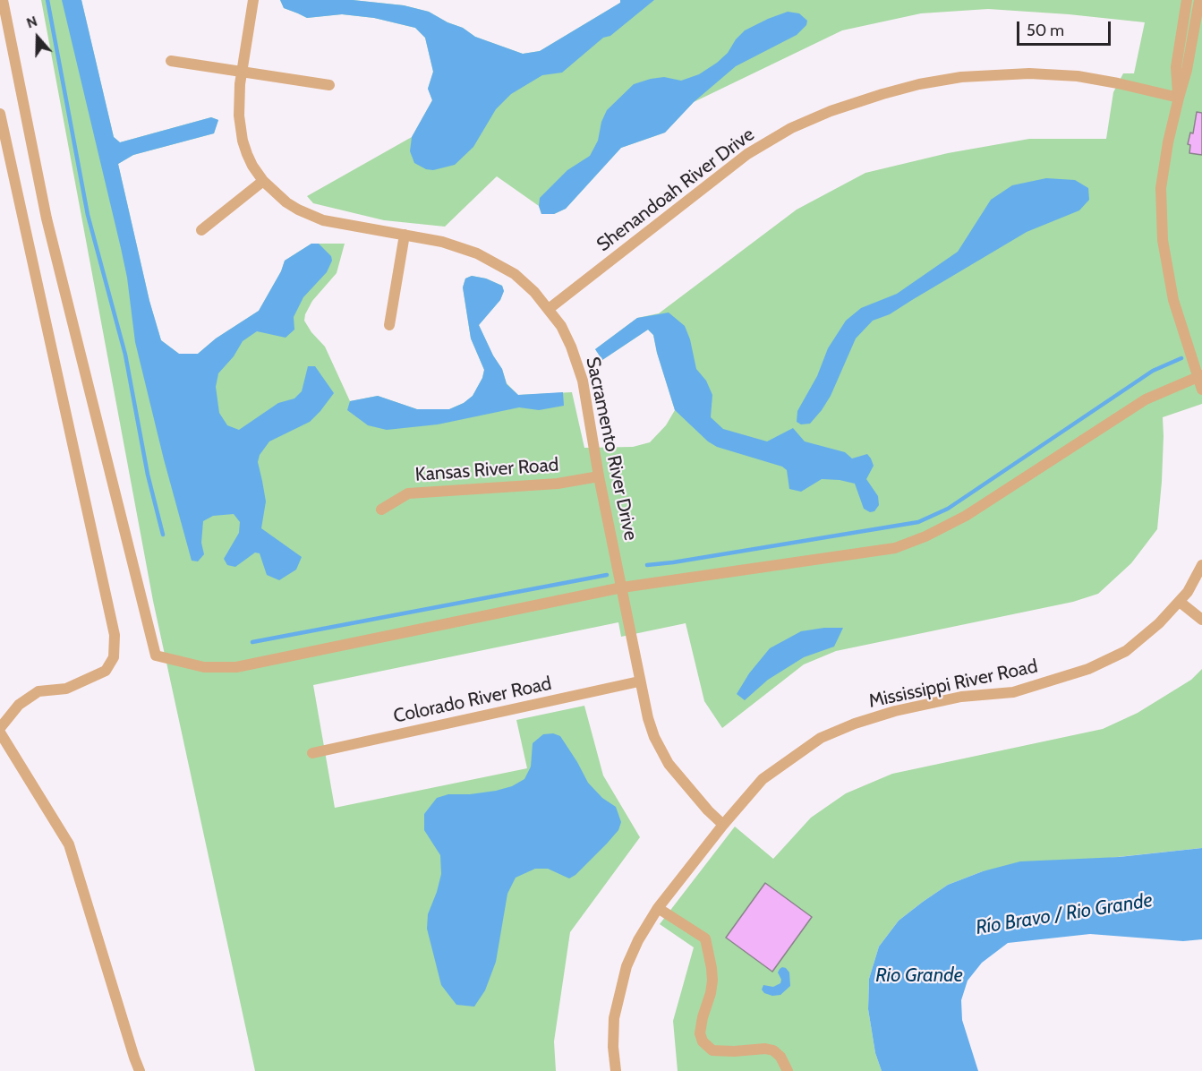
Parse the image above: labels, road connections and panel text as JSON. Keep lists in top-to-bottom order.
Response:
{
  "streets": {
    "street": [
      "Shenandoah River Drive",
      "Sacramento River Drive",
      "Kansas River Road",
      "Mississippi River Road",
      "Colorado River Road"
    ]
  },
  "crossings": [
    ["Shenandoah River Drive", "Sacramento River Drive"],
    ["Sacramento River Drive", "Kansas River Road"],
    ["Sacramento River Drive", "Mississippi River Road"],
    ["Sacramento River Drive", "Colorado River Road"]
  ],
  "water": ["Río Bravo / Rio Grande", "Rio Grande"],
  "scale_bar": "50 m",
  "north": "top"
}
